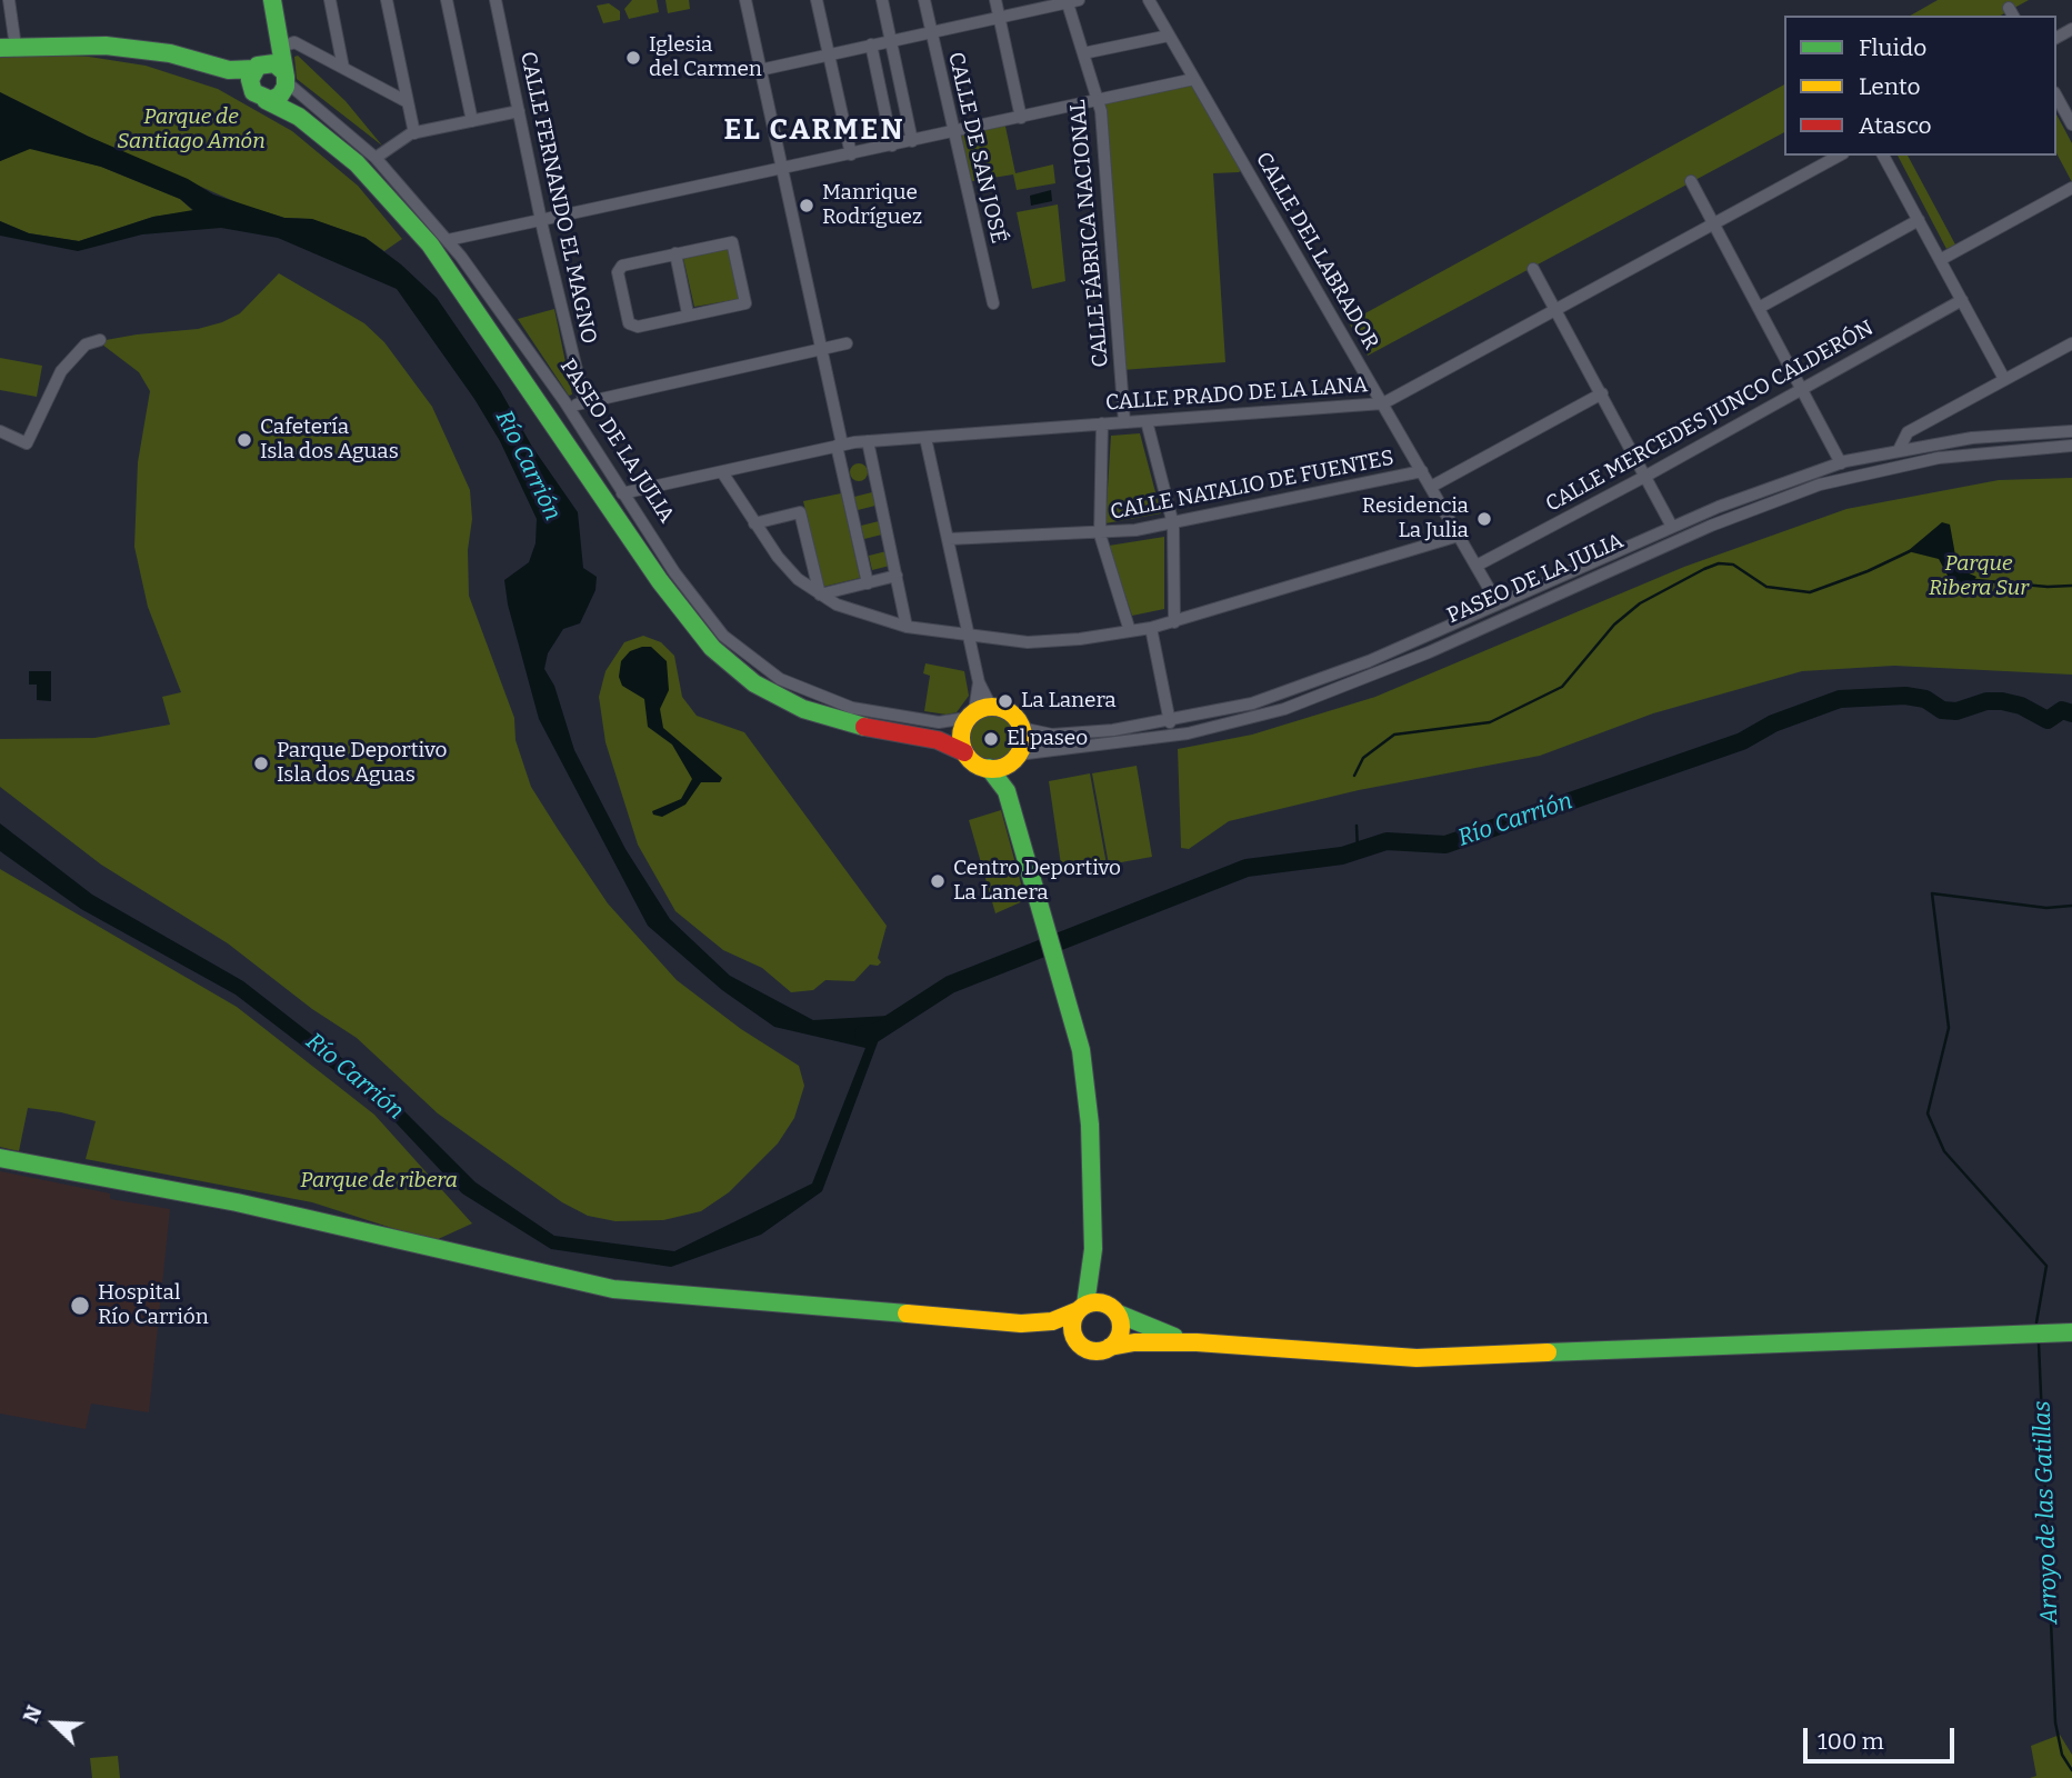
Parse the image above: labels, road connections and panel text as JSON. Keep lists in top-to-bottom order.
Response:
{
  "streets": {
    "street": [
      "CALLE DE SAN JOSÉ",
      "CALLE FERNANDO EL MAGNO",
      "CALLE FÁBRICA NACIONAL",
      "CALLE DEL LABRADOR",
      "CALLE PRADO DE LA LANA",
      "CALLE MERCEDES JUNCO CALDERÓN",
      "PASEO DE LA JULIA",
      "CALLE NATALIO DE FUENTES"
    ]
  },
  "crossings": [
    ["CALLE FÁBRICA NACIONAL", "CALLE PRADO DE LA LANA"],
    ["CALLE DEL LABRADOR", "CALLE PRADO DE LA LANA"],
    ["CALLE DEL LABRADOR", "CALLE MERCEDES JUNCO CALDERÓN"],
    ["CALLE DEL LABRADOR", "PASEO DE LA JULIA"],
    ["CALLE DEL LABRADOR", "CALLE NATALIO DE FUENTES"],
    ["CALLE PRADO DE LA LANA", "PASEO DE LA JULIA"]
  ],
  "districts": ["EL CARMEN"],
  "water": ["Río Carrión", "Arroyo de las Gatillas"],
  "parks": ["Parque de Santiago Amón", "Parque Ribera Sur", "Parque de ribera"],
  "places": [
    "Iglesia del Carmen",
    "Manrique Rodríguez",
    "Cafetería Isla dos Aguas",
    "Residencia La Julia",
    "La Lanera",
    "El paseo",
    "Parque Deportivo Isla dos Aguas",
    "Centro Deportivo La Lanera",
    "Hospital Río Carrión"
  ],
  "legend": ["Fluido", "Lento", "Atasco"],
  "scale_bar": "100 m",
  "north": "top left"
}
